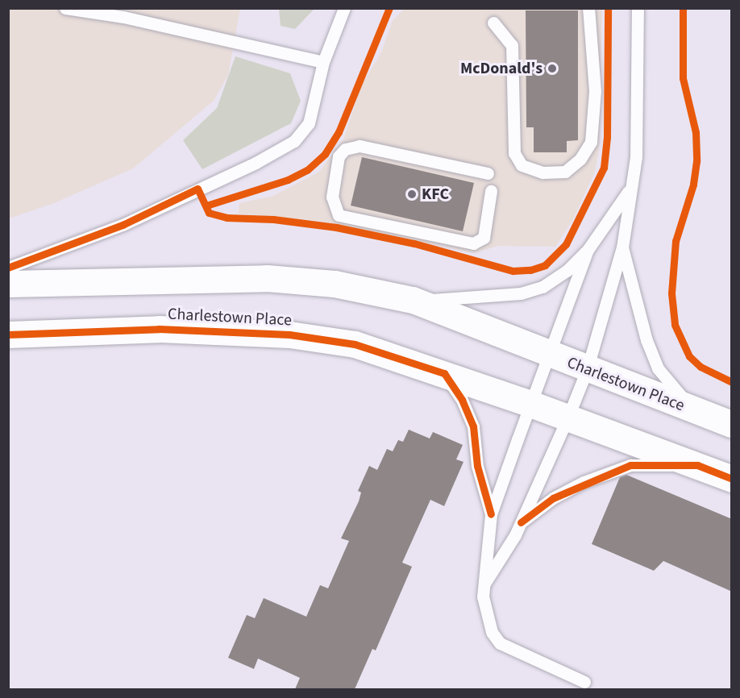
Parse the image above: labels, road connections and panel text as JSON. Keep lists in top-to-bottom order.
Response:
{
  "streets": {
    "street": ["Charlestown Place"]
  },
  "places": ["McDonald's", "KFC"]
}
